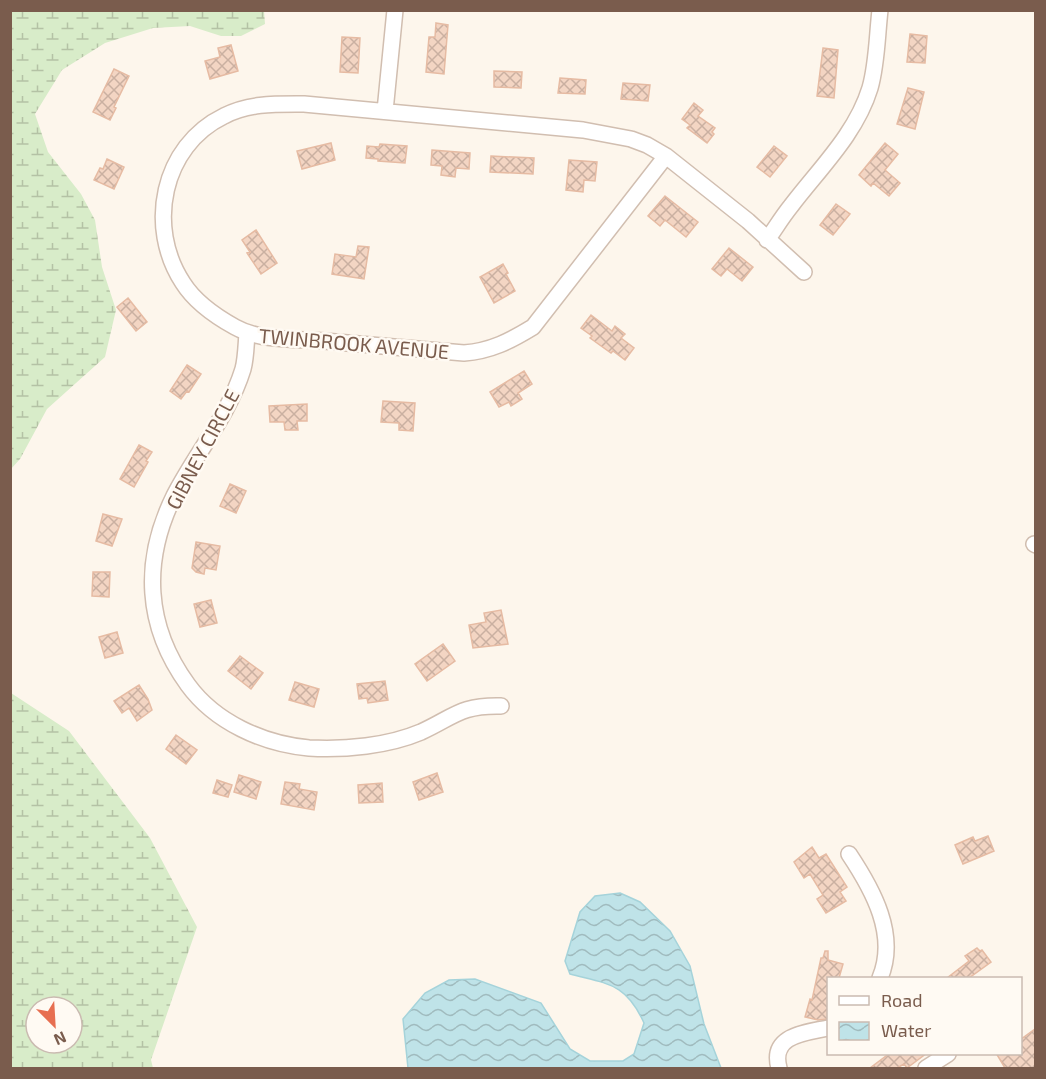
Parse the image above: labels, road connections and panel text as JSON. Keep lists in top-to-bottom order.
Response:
{
  "streets": {
    "street": ["TWINBROOK AVENUE", "GIBNEY CIRCLE"]
  },
  "crossings": [
    ["TWINBROOK AVENUE", "GIBNEY CIRCLE"]
  ],
  "legend": ["Road", "Water"],
  "north": "bottom right"
}
